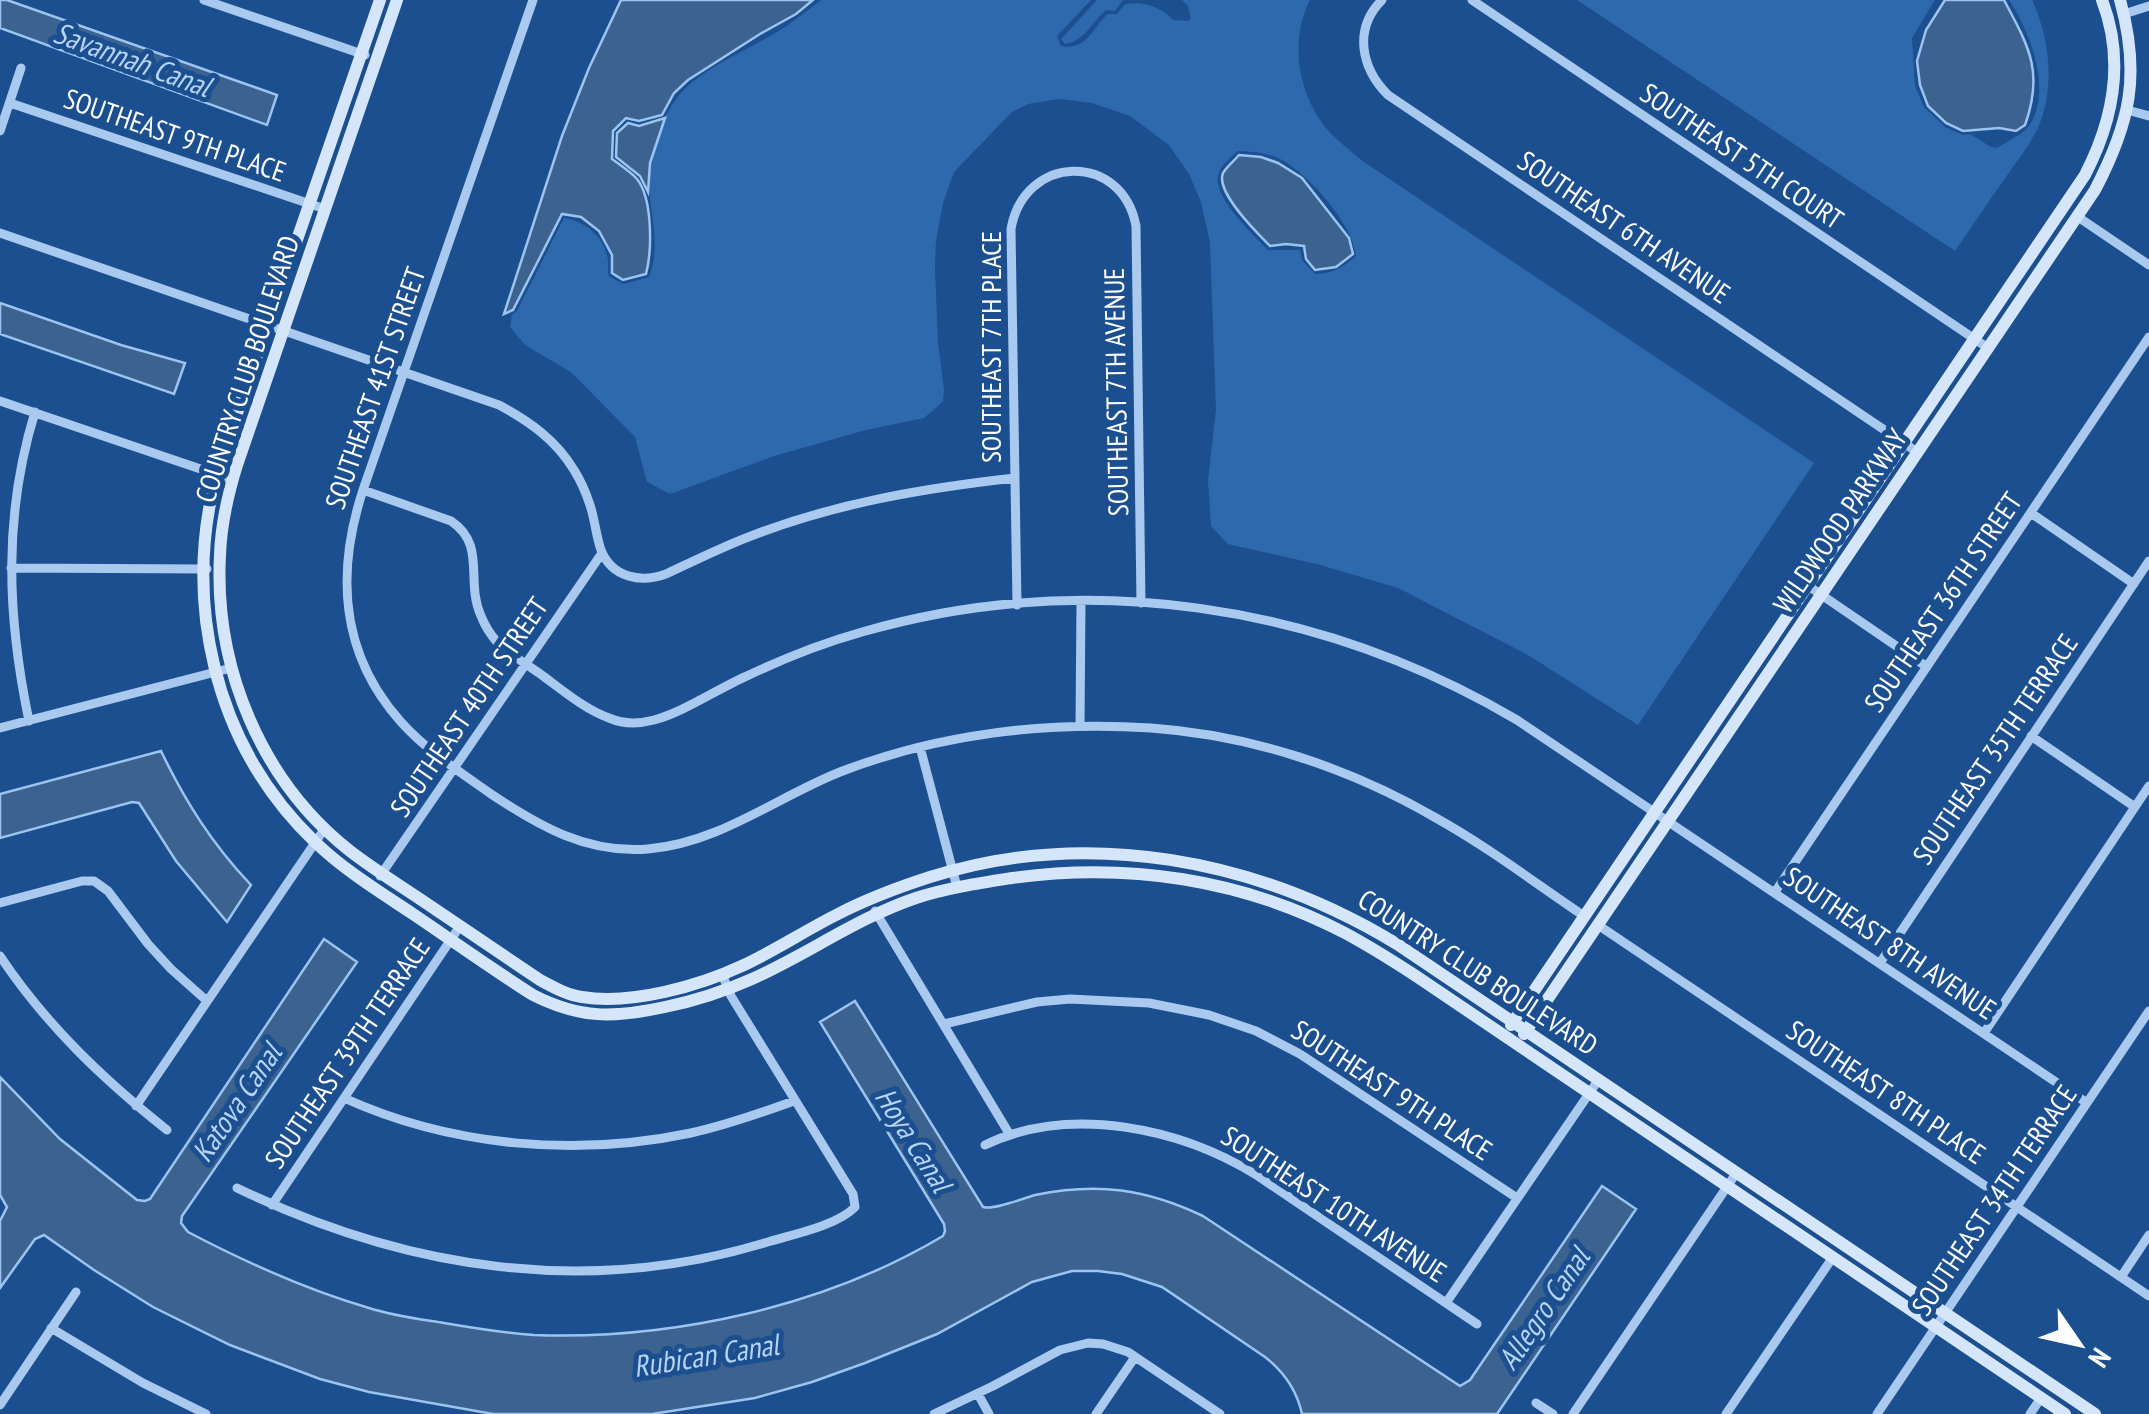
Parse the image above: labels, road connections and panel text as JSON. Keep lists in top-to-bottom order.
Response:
{
  "streets": {
    "main road": ["COUNTRY CLUB BOULEVARD", "WILDWOOD PARKWAY"],
    "street": [
      "SOUTHEAST 9TH PLACE",
      "SOUTHEAST 5TH COURT",
      "SOUTHEAST 6TH AVENUE",
      "SOUTHEAST 7TH PLACE",
      "SOUTHEAST 41ST STREET",
      "SOUTHEAST 7TH AVENUE",
      "SOUTHEAST 36TH STREET",
      "SOUTHEAST 40TH STREET",
      "SOUTHEAST 35TH TERRACE",
      "SOUTHEAST 8TH AVENUE",
      "SOUTHEAST 39TH TERRACE",
      "SOUTHEAST 8TH PLACE",
      "SOUTHEAST 34TH TERRACE",
      "SOUTHEAST 10TH AVENUE"
    ]
  },
  "crossings": [
    ["SOUTHEAST 9TH PLACE", "COUNTRY CLUB BOULEVARD"],
    ["SOUTHEAST 5TH COURT", "WILDWOOD PARKWAY"],
    ["SOUTHEAST 6TH AVENUE", "WILDWOOD PARKWAY"],
    ["SOUTHEAST 7TH PLACE", "SOUTHEAST 7TH AVENUE"],
    ["COUNTRY CLUB BOULEVARD", "WILDWOOD PARKWAY"],
    ["COUNTRY CLUB BOULEVARD", "SOUTHEAST 40TH STREET"],
    ["COUNTRY CLUB BOULEVARD", "SOUTHEAST 39TH TERRACE"],
    ["COUNTRY CLUB BOULEVARD", "SOUTHEAST 34TH TERRACE"],
    ["SOUTHEAST 41ST STREET", "SOUTHEAST 40TH STREET"],
    ["WILDWOOD PARKWAY", "SOUTHEAST 8TH AVENUE"],
    ["WILDWOOD PARKWAY", "SOUTHEAST 8TH PLACE"],
    ["SOUTHEAST 36TH STREET", "SOUTHEAST 8TH AVENUE"],
    ["SOUTHEAST 35TH TERRACE", "SOUTHEAST 8TH AVENUE"],
    ["SOUTHEAST 8TH AVENUE", "SOUTHEAST 34TH TERRACE"],
    ["SOUTHEAST 8TH PLACE", "SOUTHEAST 34TH TERRACE"]
  ],
  "water": [
    "Savannah Canal",
    "Katova Canal",
    "Hoya Canal",
    "Allegro Canal",
    "Rubican Canal"
  ],
  "north": "bottom right"
}
